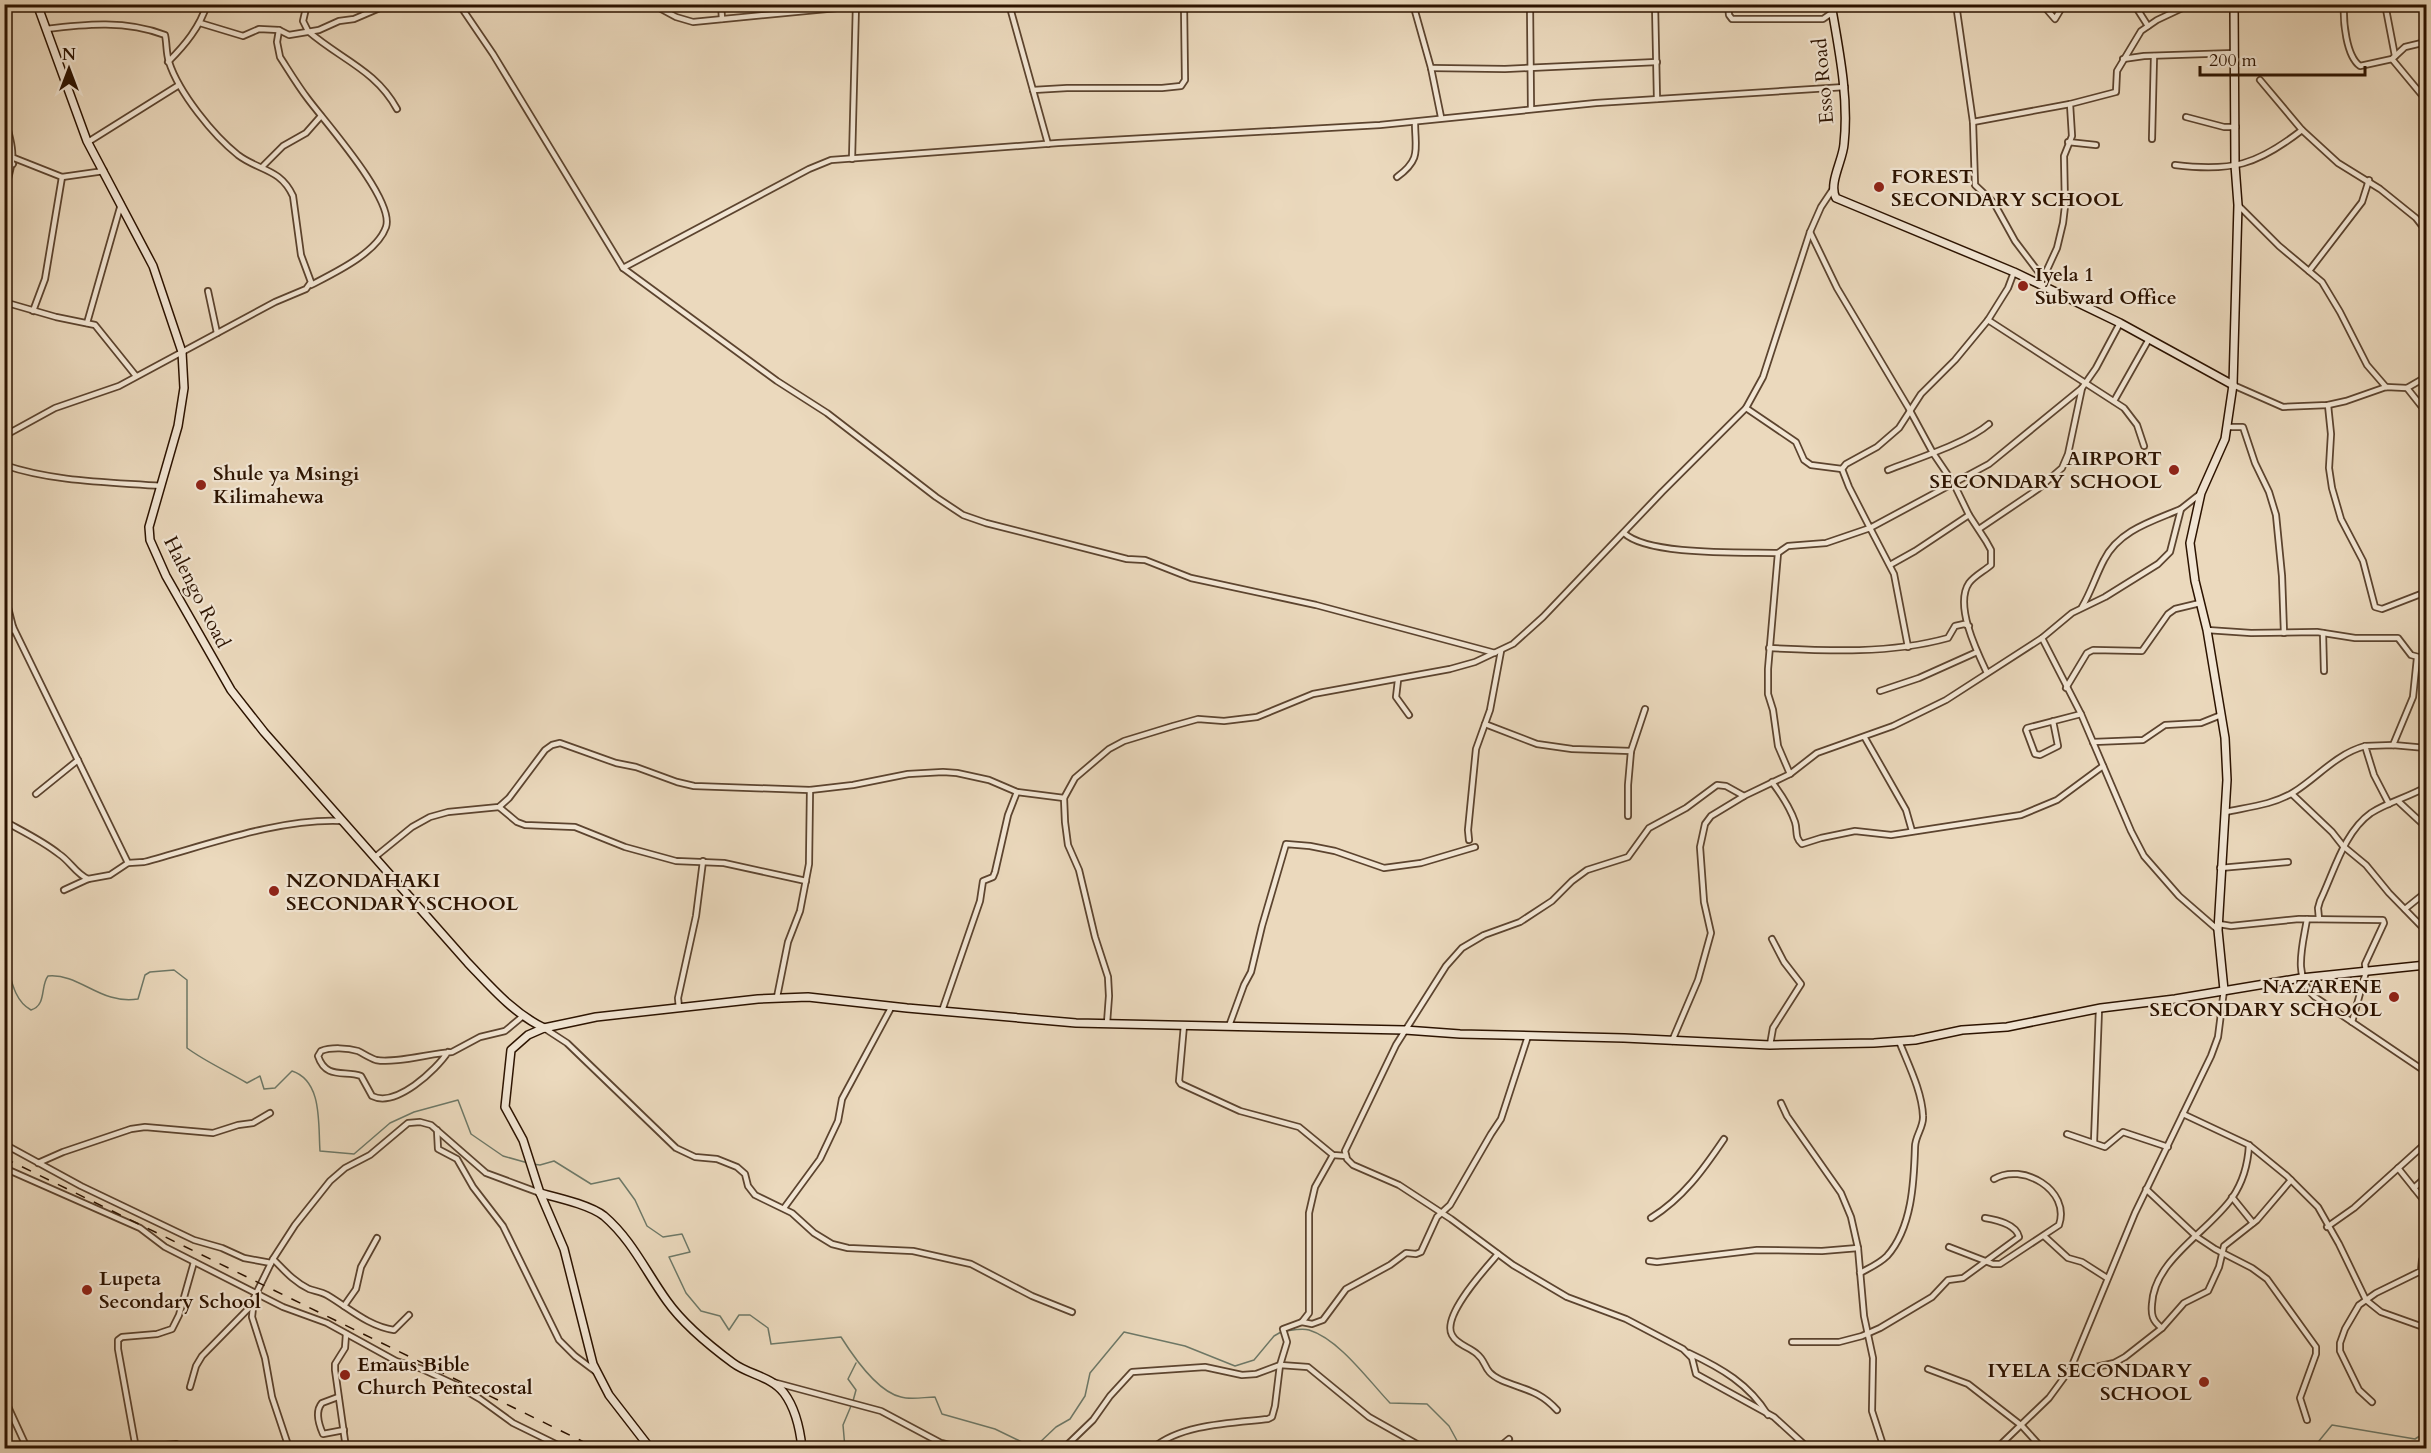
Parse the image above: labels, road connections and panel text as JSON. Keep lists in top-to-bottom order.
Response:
{
  "streets": {
    "street": ["Esso Road", "Halengo Road"]
  },
  "places": [
    "FOREST SECONDARY SCHOOL",
    "Iyela 1 Subward Office",
    "AIRPORT SECONDARY SCHOOL",
    "Shule ya Msingi Kilimahewa",
    "NZONDAHAKI SECONDARY SCHOOL",
    "NAZARENE SECONDARY SCHOOL",
    "Lupeta Secondary School",
    "Emaus Bible Church Pentecostal",
    "IYELA SECONDARY SCHOOL"
  ],
  "scale_bar": "200 m",
  "north": "top"
}
